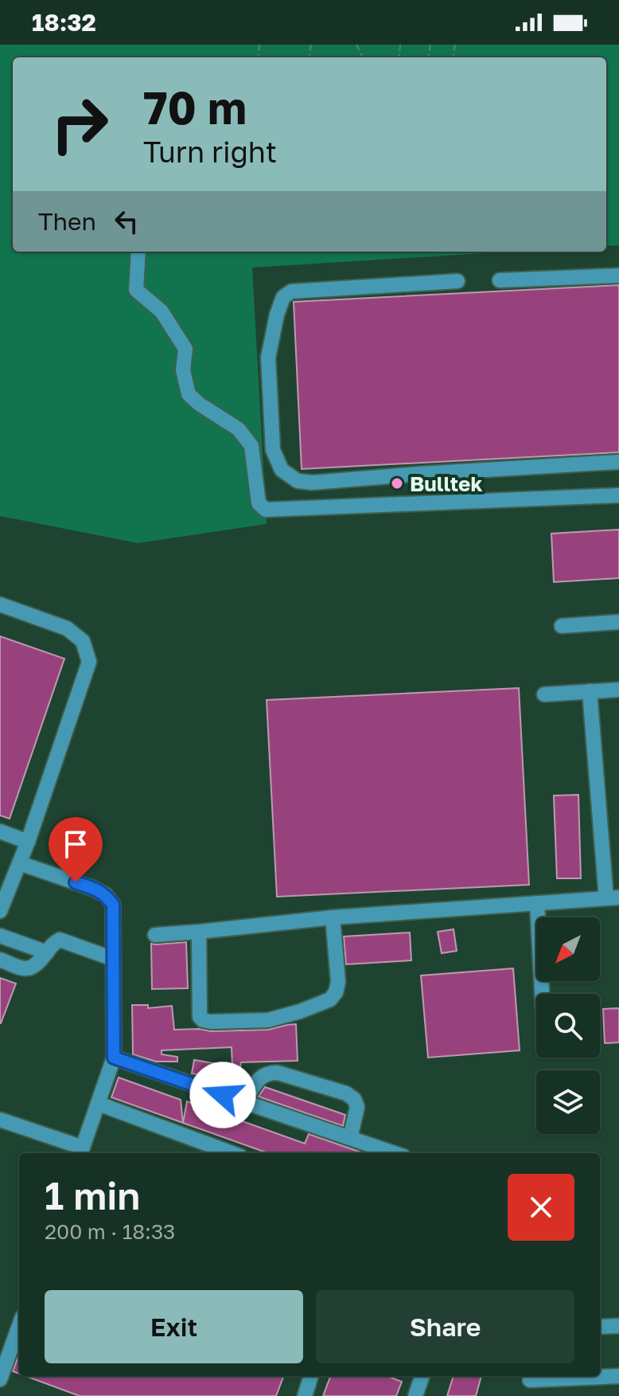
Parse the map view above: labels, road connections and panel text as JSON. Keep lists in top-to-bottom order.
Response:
{
  "places": ["Bulltek"],
  "north": "bottom left",
  "page": {
    "status": "18:32",
    "turn": ["70 m", "Turn right"],
    "then": "Then",
    "heading": ["1 min", "200 m · 18:33"],
    "buttons": ["Exit", "Share"]
  }
}
